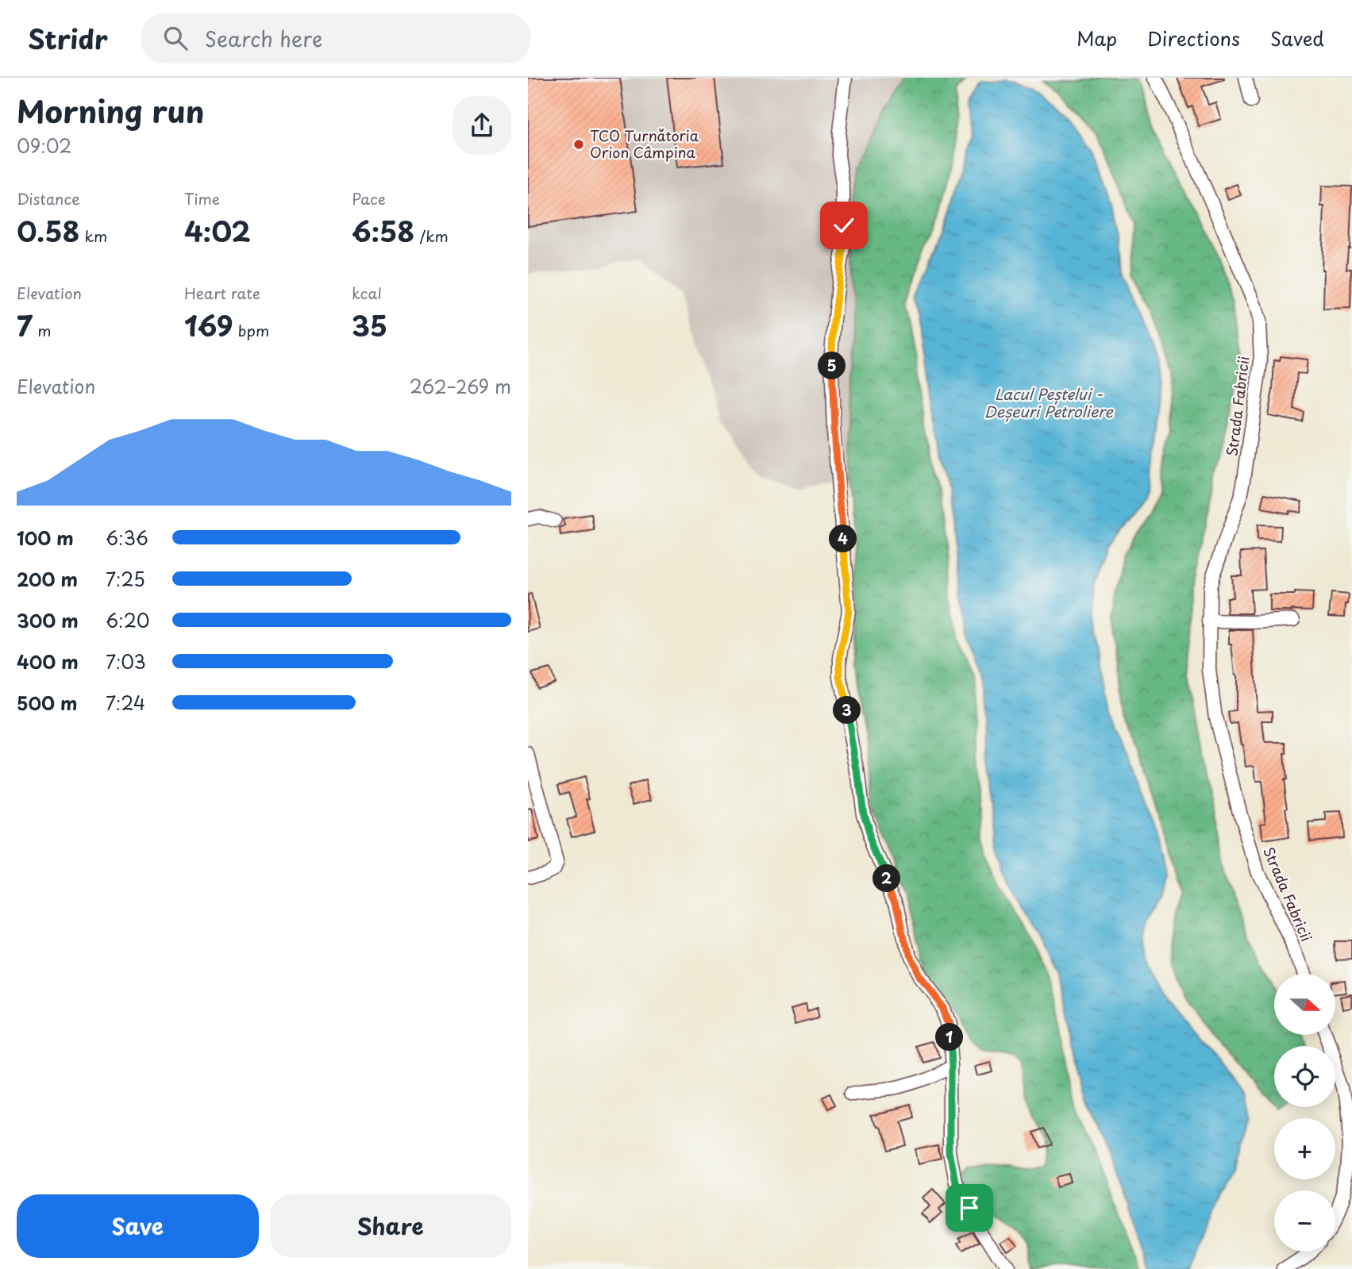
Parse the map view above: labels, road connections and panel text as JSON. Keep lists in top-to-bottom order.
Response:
{
  "streets": {
    "street": ["Strada Fabricii"]
  },
  "water": ["Lacul Peștelui - Deșeuri Petroliere"],
  "places": ["TCO Turnătoria Orion Câmpina"],
  "north": "right",
  "page": {
    "header": "Stridr",
    "search": "Search here",
    "nav": ["Map", "Directions", "Saved"],
    "heading": ["Morning run", "09:02"],
    "stats": [
      ["Distance", "0.58 km"],
      ["Time", "4:02"],
      ["Pace", "6:58 /km"],
      ["Elevation", "7 m"],
      ["Heart rate", "169 bpm"],
      ["kcal", "35"]
    ],
    "pins": [
      "5",
      "4",
      "3",
      "2",
      "1"
    ],
    "chart": ["Elevation", "262–269 m"],
    "list": [
      {
        "name": "100 m",
        "note": "6:36"
      },
      {
        "name": "200 m",
        "note": "7:25"
      },
      {
        "name": "300 m",
        "note": "6:20"
      },
      {
        "name": "400 m",
        "note": "7:03"
      },
      {
        "name": "500 m",
        "note": "7:24"
      }
    ],
    "map_buttons": ["+", "−"],
    "buttons": ["Save", "Share"]
  }
}
